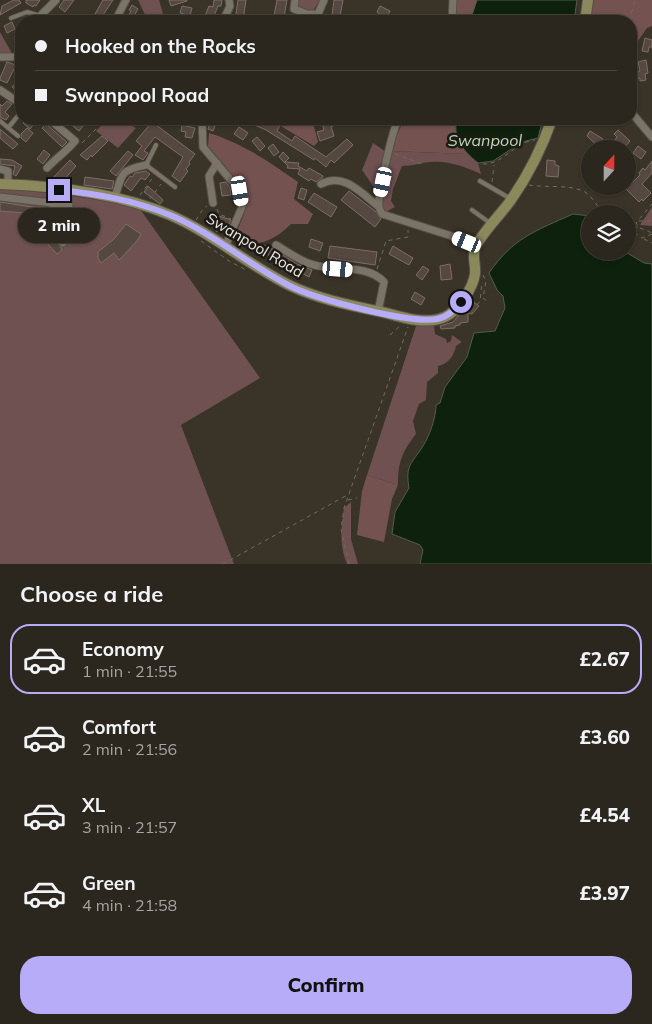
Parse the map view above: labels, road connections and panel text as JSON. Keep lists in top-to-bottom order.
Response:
{
  "streets": {
    "street": ["Swanpool Road"]
  },
  "water": ["Swanpool"],
  "north": "top",
  "page": {
    "banner": ["Hooked on the Rocks", "Swanpool Road"],
    "bubble": "2 min",
    "heading": "Choose a ride",
    "list": [
      {
        "name": "Economy",
        "note": "1 min · 21:55",
        "value": "£2.67"
      },
      {
        "name": "Comfort",
        "note": "2 min · 21:56",
        "value": "£3.60"
      },
      {
        "name": "XL",
        "note": "3 min · 21:57",
        "value": "£4.54"
      },
      {
        "name": "Green",
        "note": "4 min · 21:58",
        "value": "£3.97"
      }
    ],
    "buttons": "Confirm"
  }
}
